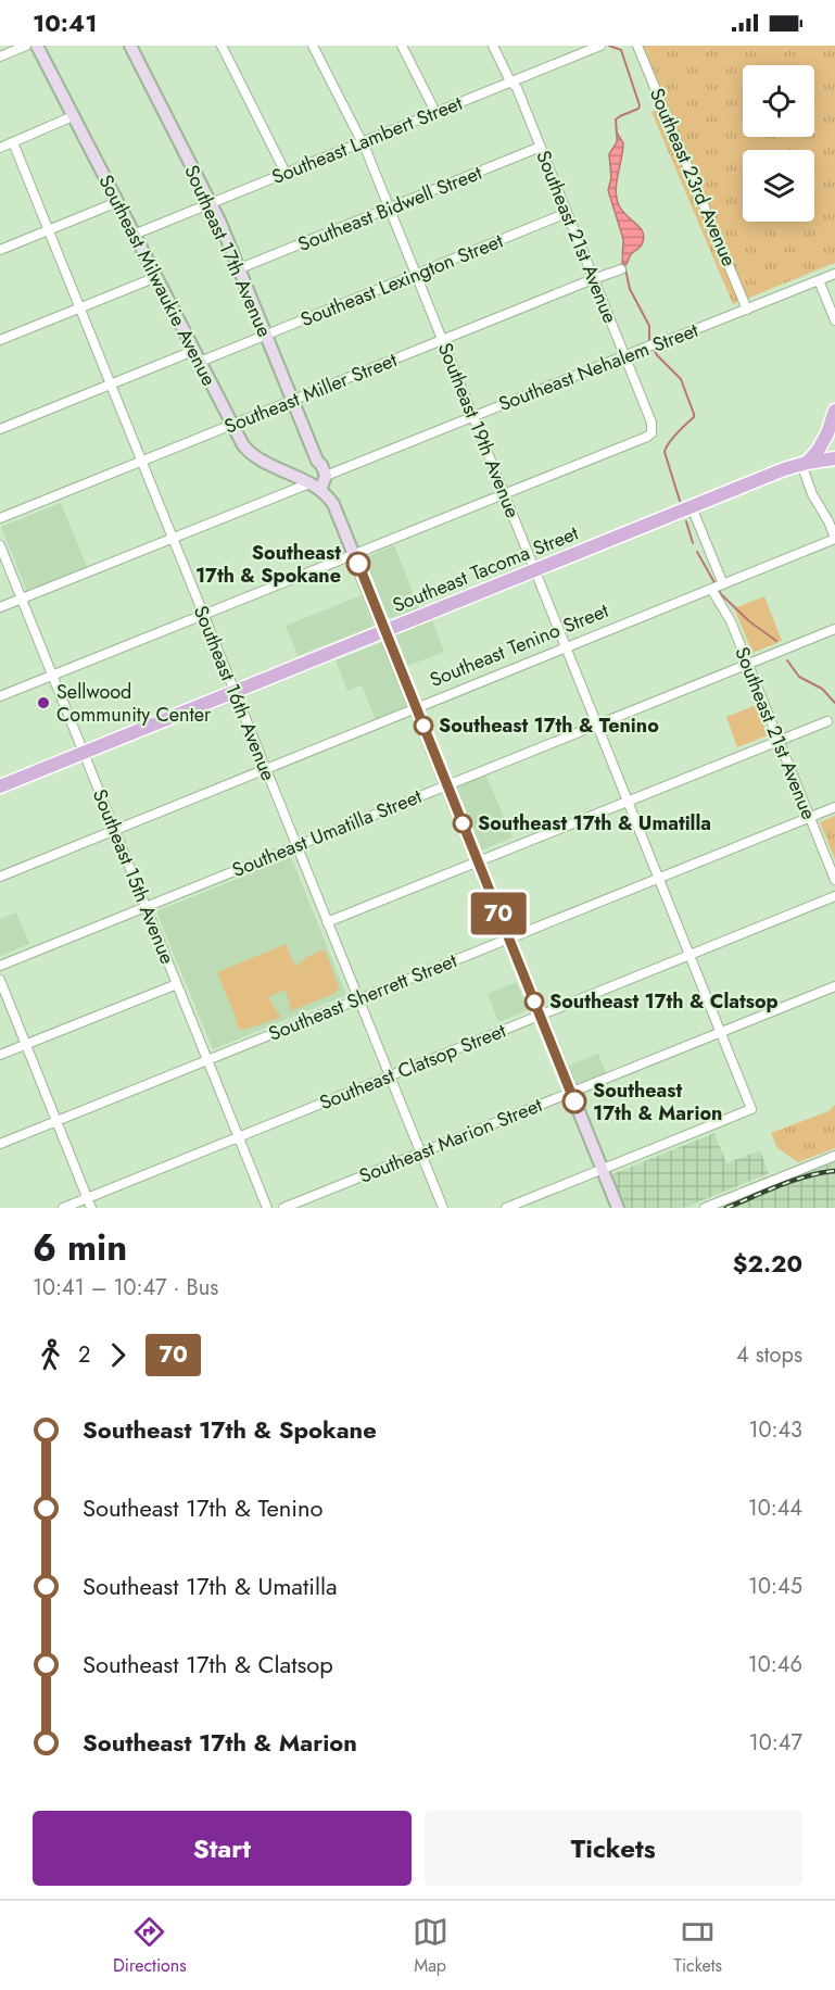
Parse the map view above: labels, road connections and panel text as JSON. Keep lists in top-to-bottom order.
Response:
{
  "streets": {
    "main road": ["Southeast 17th Avenue", "Southeast Milwaukie Avenue", "Southeast Tacoma Street"],
    "street": [
      "Southeast Lambert Street",
      "Southeast 23rd Avenue",
      "Southeast Bidwell Street",
      "Southeast 21st Avenue",
      "Southeast Lexington Street",
      "Southeast Nehalem Street",
      "Southeast Miller Street",
      "Southeast 19th Avenue",
      "Southeast Tenino Street",
      "Southeast 16th Avenue",
      "Southeast Umatilla Street",
      "Southeast 15th Avenue",
      "Southeast Sherrett Street",
      "Southeast Clatsop Street",
      "Southeast Marion Street"
    ]
  },
  "crossings": [
    ["Southeast Lambert Street", "Southeast 21st Avenue"],
    ["Southeast Lambert Street", "Southeast 17th Avenue"],
    ["Southeast Lambert Street", "Southeast Milwaukie Avenue"],
    ["Southeast Lambert Street", "Southeast 19th Avenue"],
    ["Southeast 23rd Avenue", "Southeast Nehalem Street"],
    ["Southeast Bidwell Street", "Southeast 21st Avenue"],
    ["Southeast Bidwell Street", "Southeast 17th Avenue"],
    ["Southeast Bidwell Street", "Southeast 19th Avenue"],
    ["Southeast 21st Avenue", "Southeast Lexington Street"],
    ["Southeast 21st Avenue", "Southeast Nehalem Street"],
    ["Southeast 21st Avenue", "Southeast Miller Street"],
    ["Southeast 21st Avenue", "Southeast 19th Avenue"],
    ["Southeast 21st Avenue", "Southeast Tacoma Street"],
    ["Southeast 21st Avenue", "Southeast Tenino Street"],
    ["Southeast 21st Avenue", "Southeast Umatilla Street"],
    ["Southeast 21st Avenue", "Southeast Sherrett Street"],
    ["Southeast 17th Avenue", "Southeast Lexington Street"],
    ["Southeast 17th Avenue", "Southeast Nehalem Street"],
    ["Southeast 17th Avenue", "Southeast Miller Street"],
    ["Southeast Milwaukie Avenue", "Southeast Lexington Street"],
    ["Southeast Milwaukie Avenue", "Southeast Miller Street"],
    ["Southeast Lexington Street", "Southeast 19th Avenue"],
    ["Southeast Lexington Street", "Southeast 16th Avenue"],
    ["Southeast Nehalem Street", "Southeast 19th Avenue"],
    ["Southeast Miller Street", "Southeast 19th Avenue"],
    ["Southeast Miller Street", "Southeast 16th Avenue"],
    ["Southeast 19th Avenue", "Southeast Tacoma Street"],
    ["Southeast 19th Avenue", "Southeast Tenino Street"],
    ["Southeast 19th Avenue", "Southeast Umatilla Street"],
    ["Southeast 19th Avenue", "Southeast Sherrett Street"],
    ["Southeast 19th Avenue", "Southeast Clatsop Street"],
    ["Southeast 19th Avenue", "Southeast Marion Street"],
    ["Southeast Tacoma Street", "Southeast 16th Avenue"],
    ["Southeast Tacoma Street", "Southeast 15th Avenue"],
    ["Southeast Tenino Street", "Southeast 16th Avenue"],
    ["Southeast Tenino Street", "Southeast 15th Avenue"],
    ["Southeast 16th Avenue", "Southeast Umatilla Street"],
    ["Southeast 16th Avenue", "Southeast Sherrett Street"],
    ["Southeast 16th Avenue", "Southeast Clatsop Street"],
    ["Southeast 16th Avenue", "Southeast Marion Street"],
    ["Southeast Umatilla Street", "Southeast 15th Avenue"],
    ["Southeast 15th Avenue", "Southeast Sherrett Street"],
    ["Southeast 15th Avenue", "Southeast Clatsop Street"]
  ],
  "places": [
    "Southeast 17th & Spokane",
    "Sellwood Community Center",
    "Southeast 17th & Tenino",
    "Southeast 17th & Umatilla",
    "Southeast 17th & Clatsop",
    "Southeast 17th & Marion"
  ],
  "lines": ["bus line 70"],
  "page": {
    "status": "10:41",
    "on_map": "70",
    "heading": ["6 min", "10:41 – 10:47 · Bus", "$2.20"],
    "legs": ["2", "70", "4 stops"],
    "list": [
      {
        "name": "Southeast 17th & Spokane",
        "value": "10:43"
      },
      {
        "name": "Southeast 17th & Tenino",
        "value": "10:44"
      },
      {
        "name": "Southeast 17th & Umatilla",
        "value": "10:45"
      },
      {
        "name": "Southeast 17th & Clatsop",
        "value": "10:46"
      },
      {
        "name": "Southeast 17th & Marion",
        "value": "10:47"
      }
    ],
    "buttons": ["Start", "Tickets"],
    "tabs": ["Directions", "Map", "Tickets"]
  }
}
